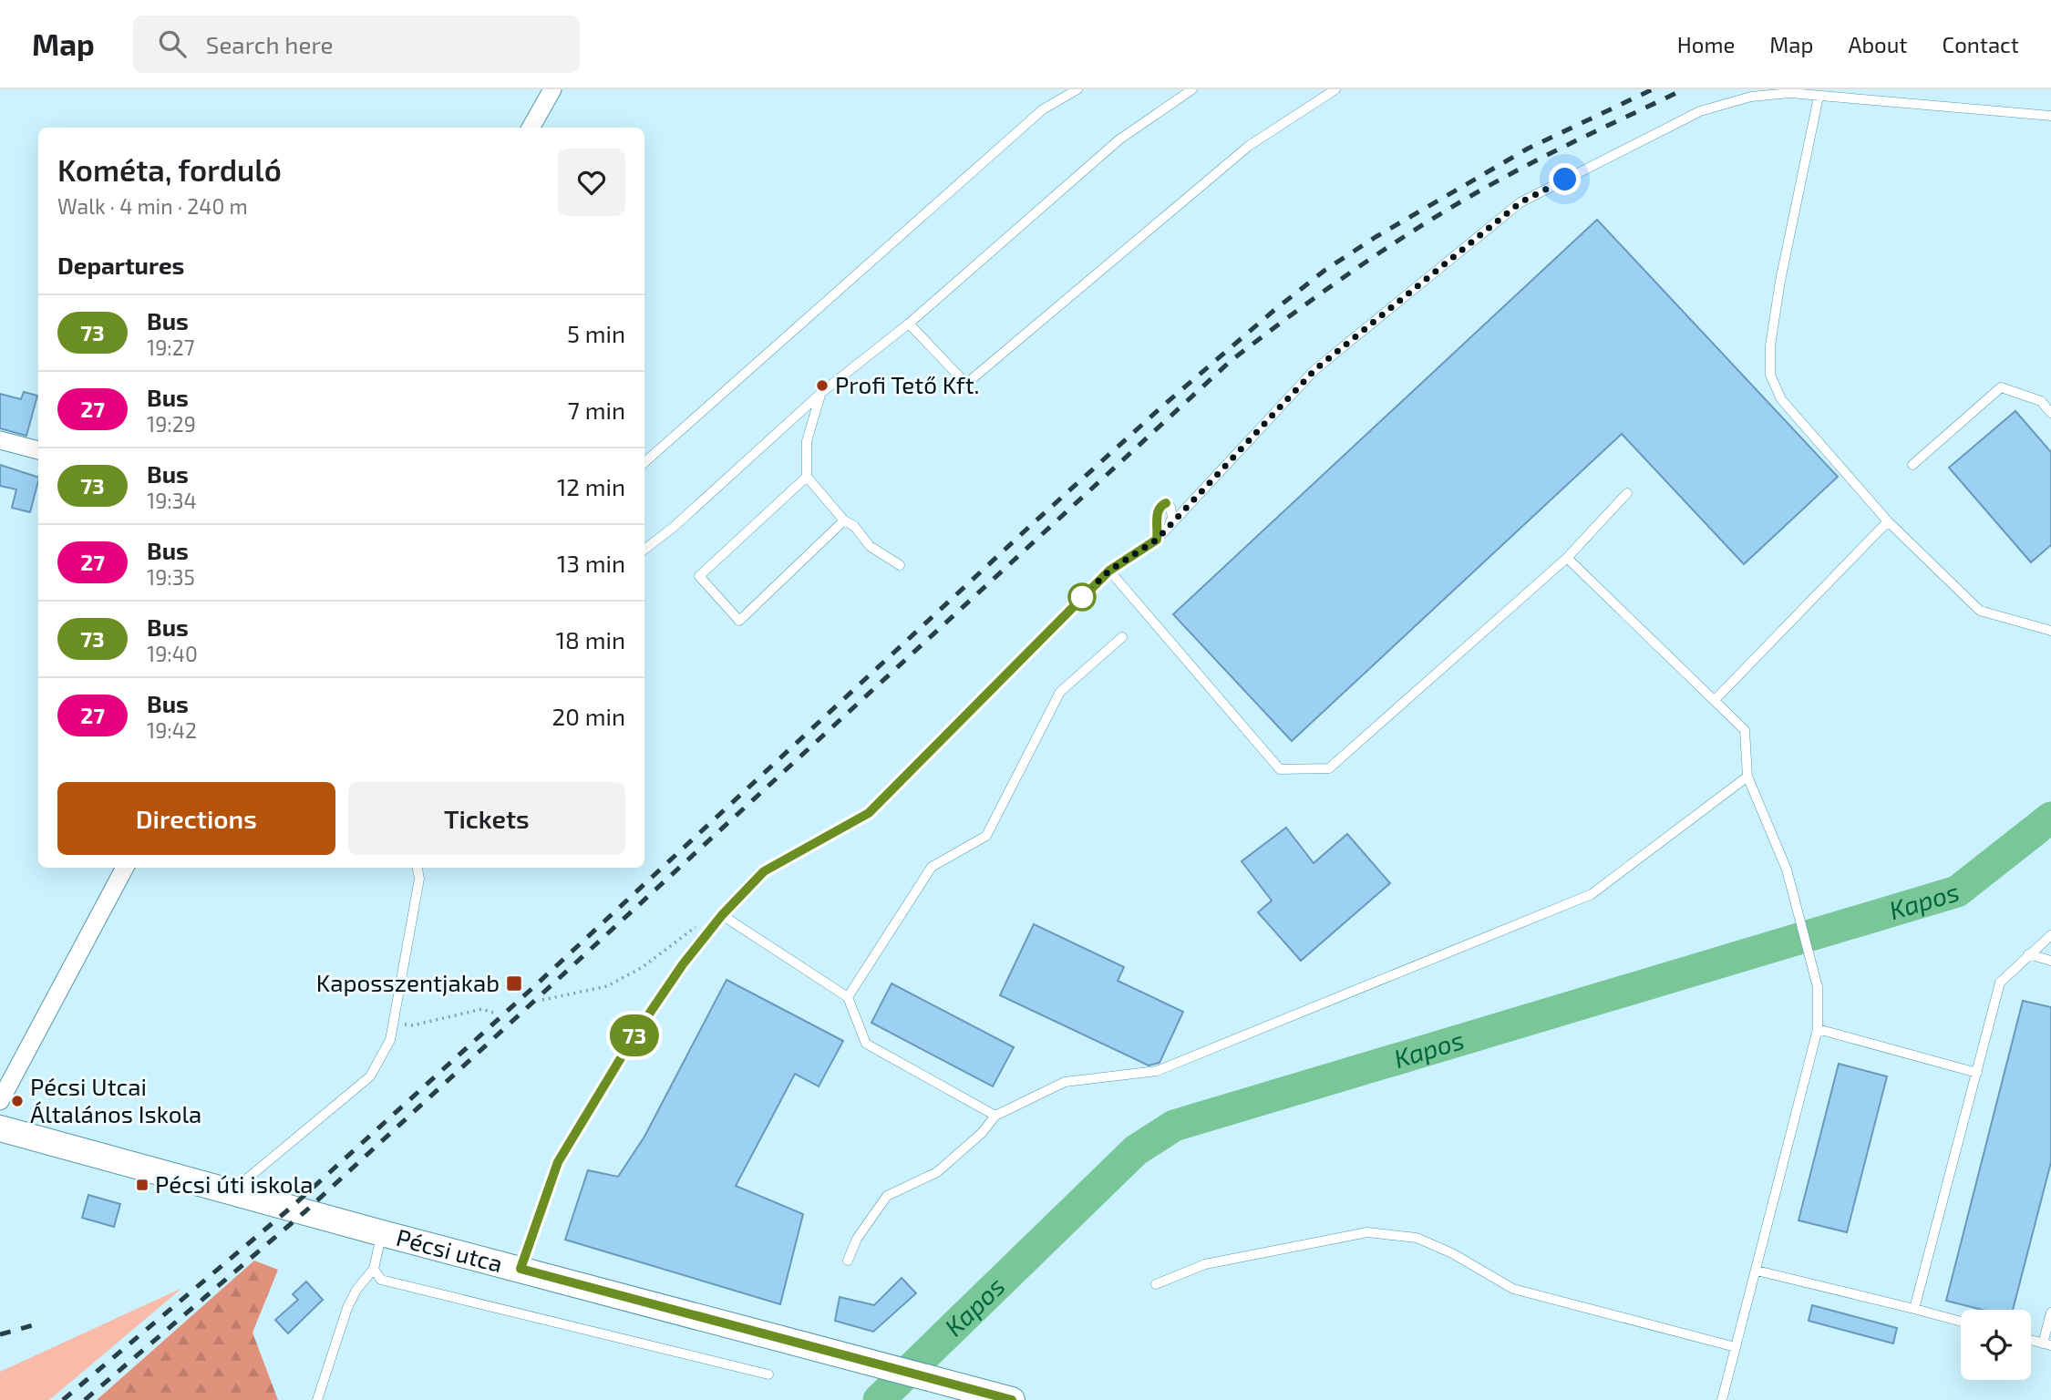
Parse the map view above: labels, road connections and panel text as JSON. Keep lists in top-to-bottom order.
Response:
{
  "streets": {
    "street": ["Pécsi utca"]
  },
  "water": ["Kapos"],
  "places": {
    "other": ["Profi Tető Kft.", "Pécsi Utcai Általános Iskola"],
    "transit": ["Kaposszentjakab", "Pécsi úti iskola"]
  },
  "lines": ["bus line 73"],
  "page": {
    "header": "Map",
    "search": "Search here",
    "nav": [
      "Home",
      "Map",
      "About",
      "Contact"
    ],
    "on_map": "73",
    "heading": [
      ["Kométa, forduló", "Walk · 4 min · 240 m"],
      "Departures"
    ],
    "list": [
      {
        "mark": "73",
        "name": "Bus",
        "note": "19:27",
        "value": "5 min"
      },
      {
        "mark": "27",
        "name": "Bus",
        "note": "19:29",
        "value": "7 min"
      },
      {
        "mark": "73",
        "name": "Bus",
        "note": "19:34",
        "value": "12 min"
      },
      {
        "mark": "27",
        "name": "Bus",
        "note": "19:35",
        "value": "13 min"
      },
      {
        "mark": "73",
        "name": "Bus",
        "note": "19:40",
        "value": "18 min"
      },
      {
        "mark": "27",
        "name": "Bus",
        "note": "19:42",
        "value": "20 min"
      }
    ],
    "buttons": ["Directions", "Tickets"]
  }
}
